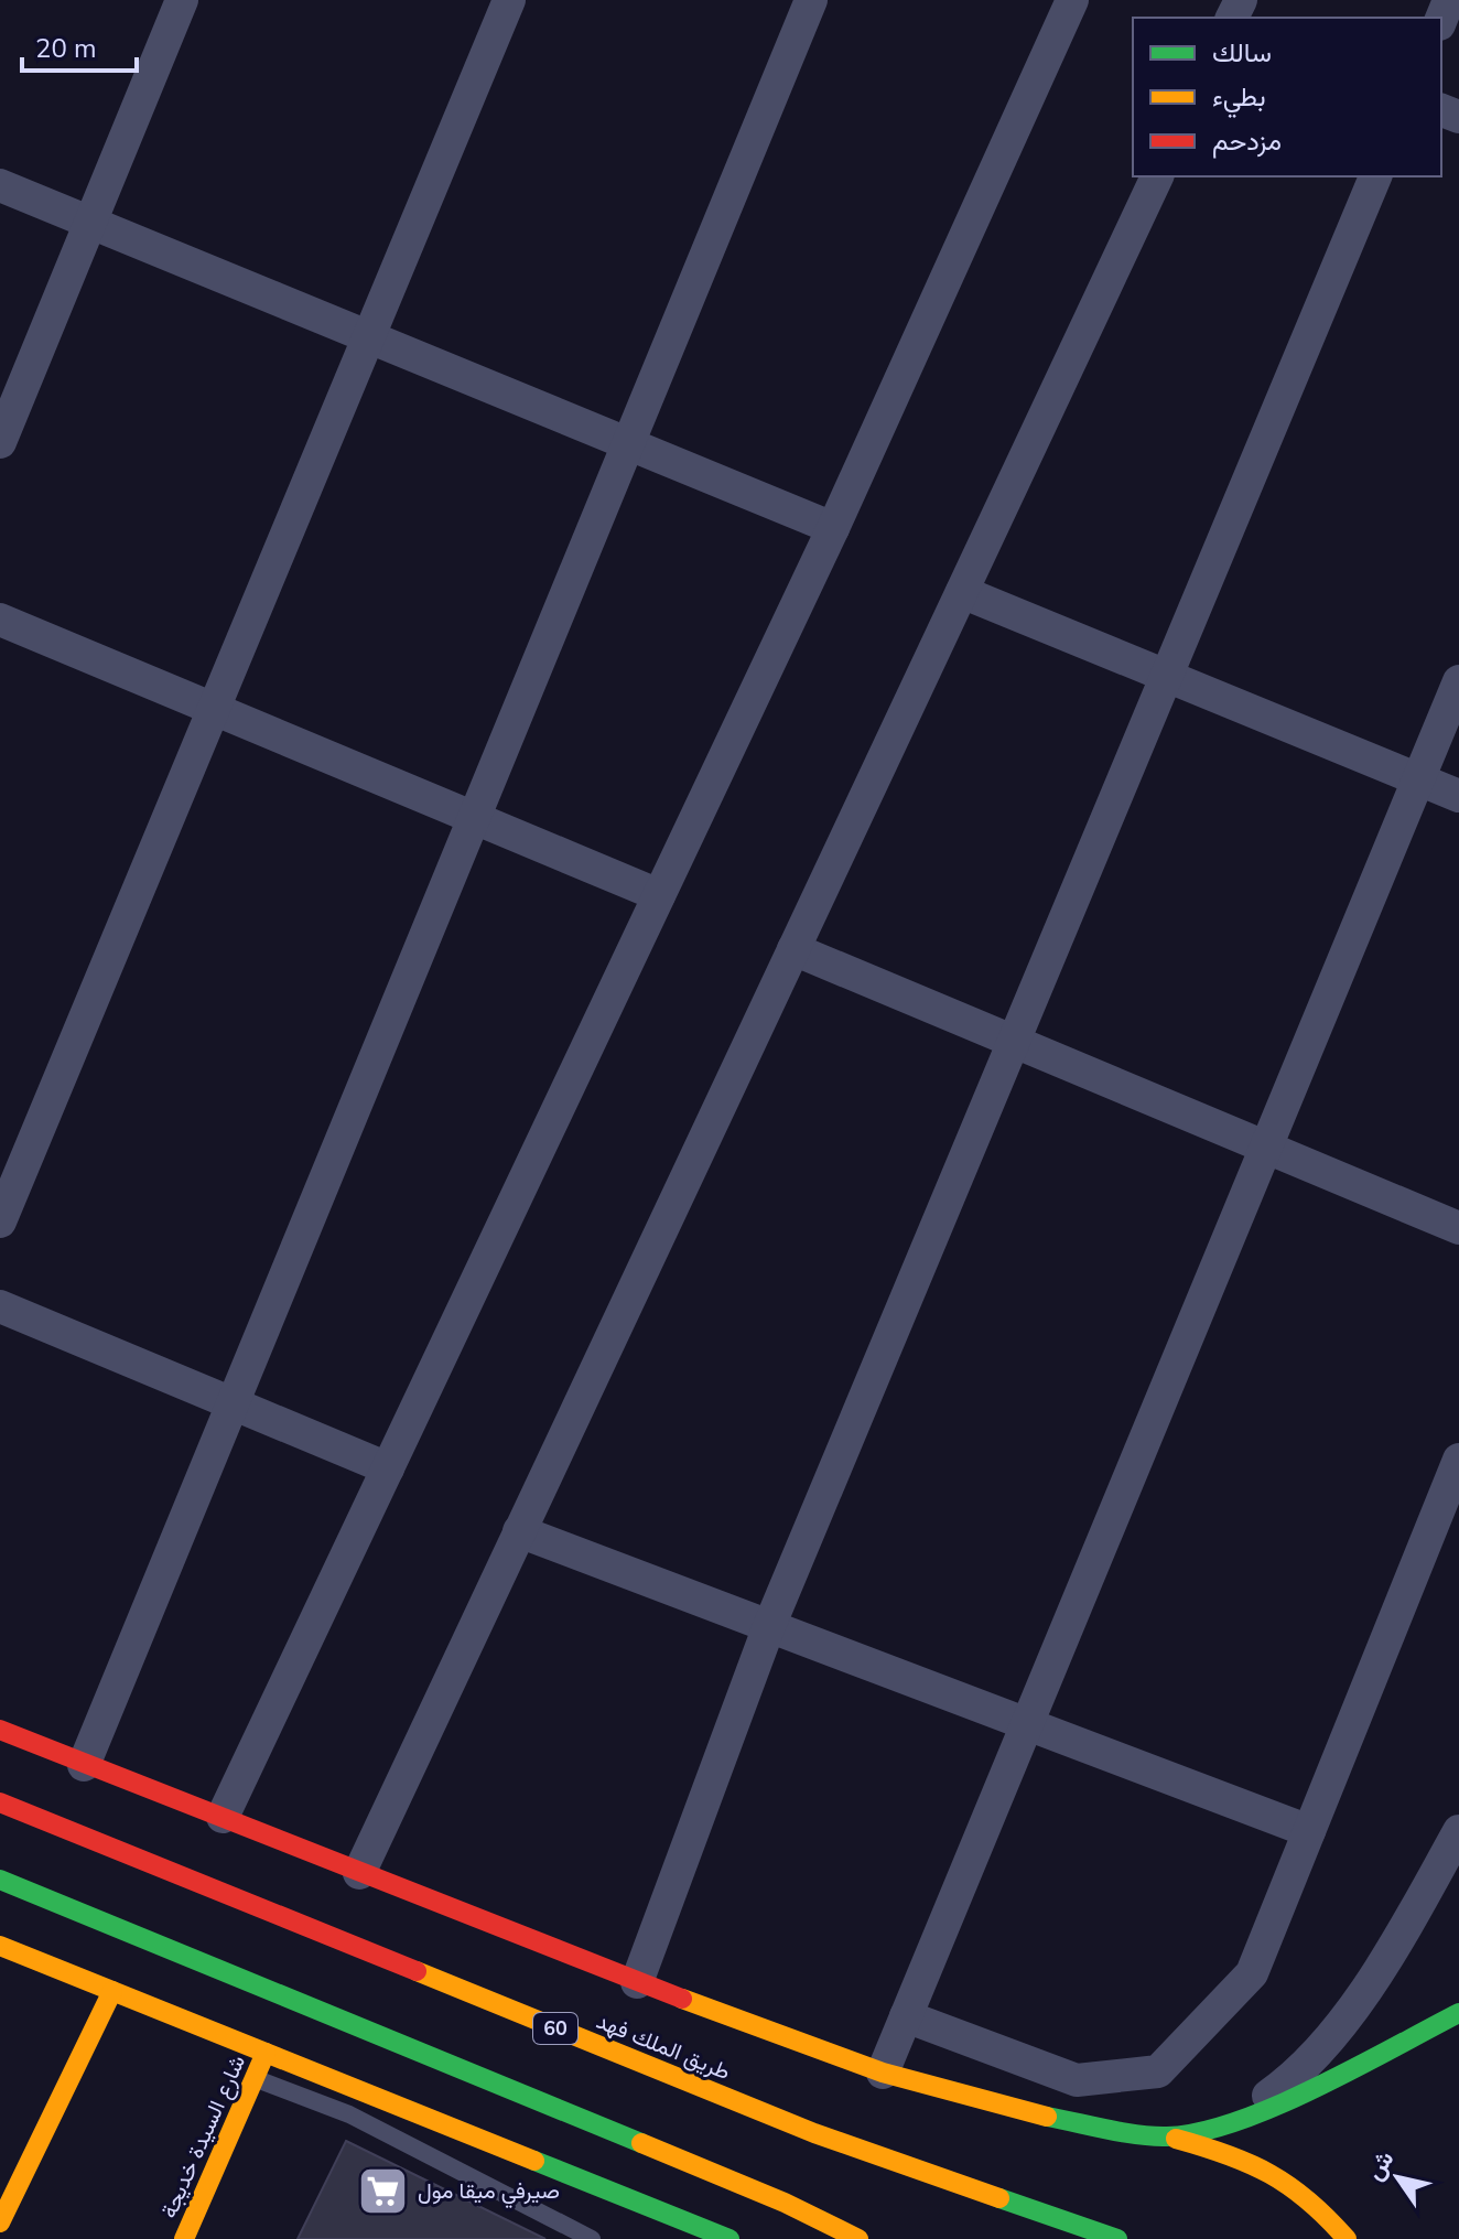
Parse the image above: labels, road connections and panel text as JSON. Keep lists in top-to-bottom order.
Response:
{
  "streets": {
    "main road": ["60", "طريق الملك فهد", "شارع السيدة خديجة"]
  },
  "places": {
    "supermarket": ["صيرفي ميقا مول"]
  },
  "legend": ["سالك", "بطيء", "مزدحم"],
  "scale_bar": "20 m",
  "north": "top left"
}
